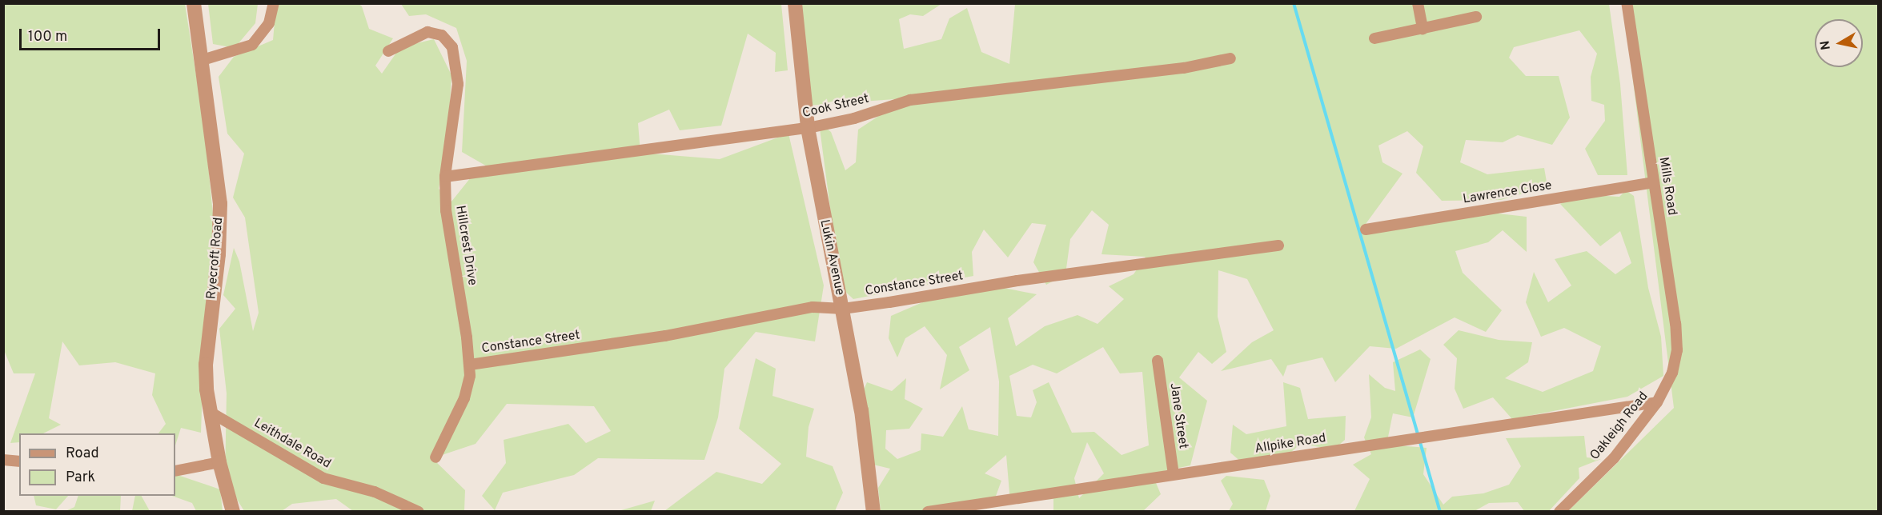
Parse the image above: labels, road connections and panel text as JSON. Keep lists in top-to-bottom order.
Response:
{
  "streets": {
    "street": [
      "Cook Street",
      "Mills Road",
      "Lawrence Close",
      "Hillcrest Drive",
      "Lukin Avenue",
      "Ryecroft Road",
      "Constance Street",
      "Jane Street",
      "Oakleigh Road",
      "Leithdale Road",
      "Allpike Road"
    ]
  },
  "crossings": [
    ["Cook Street", "Hillcrest Drive"],
    ["Cook Street", "Lukin Avenue"],
    ["Mills Road", "Lawrence Close"],
    ["Mills Road", "Oakleigh Road"],
    ["Hillcrest Drive", "Constance Street"],
    ["Lukin Avenue", "Constance Street"],
    ["Ryecroft Road", "Leithdale Road"],
    ["Jane Street", "Allpike Road"],
    ["Oakleigh Road", "Allpike Road"]
  ],
  "legend": ["Road", "Park"],
  "scale_bar": "100 m",
  "north": "left"
}
